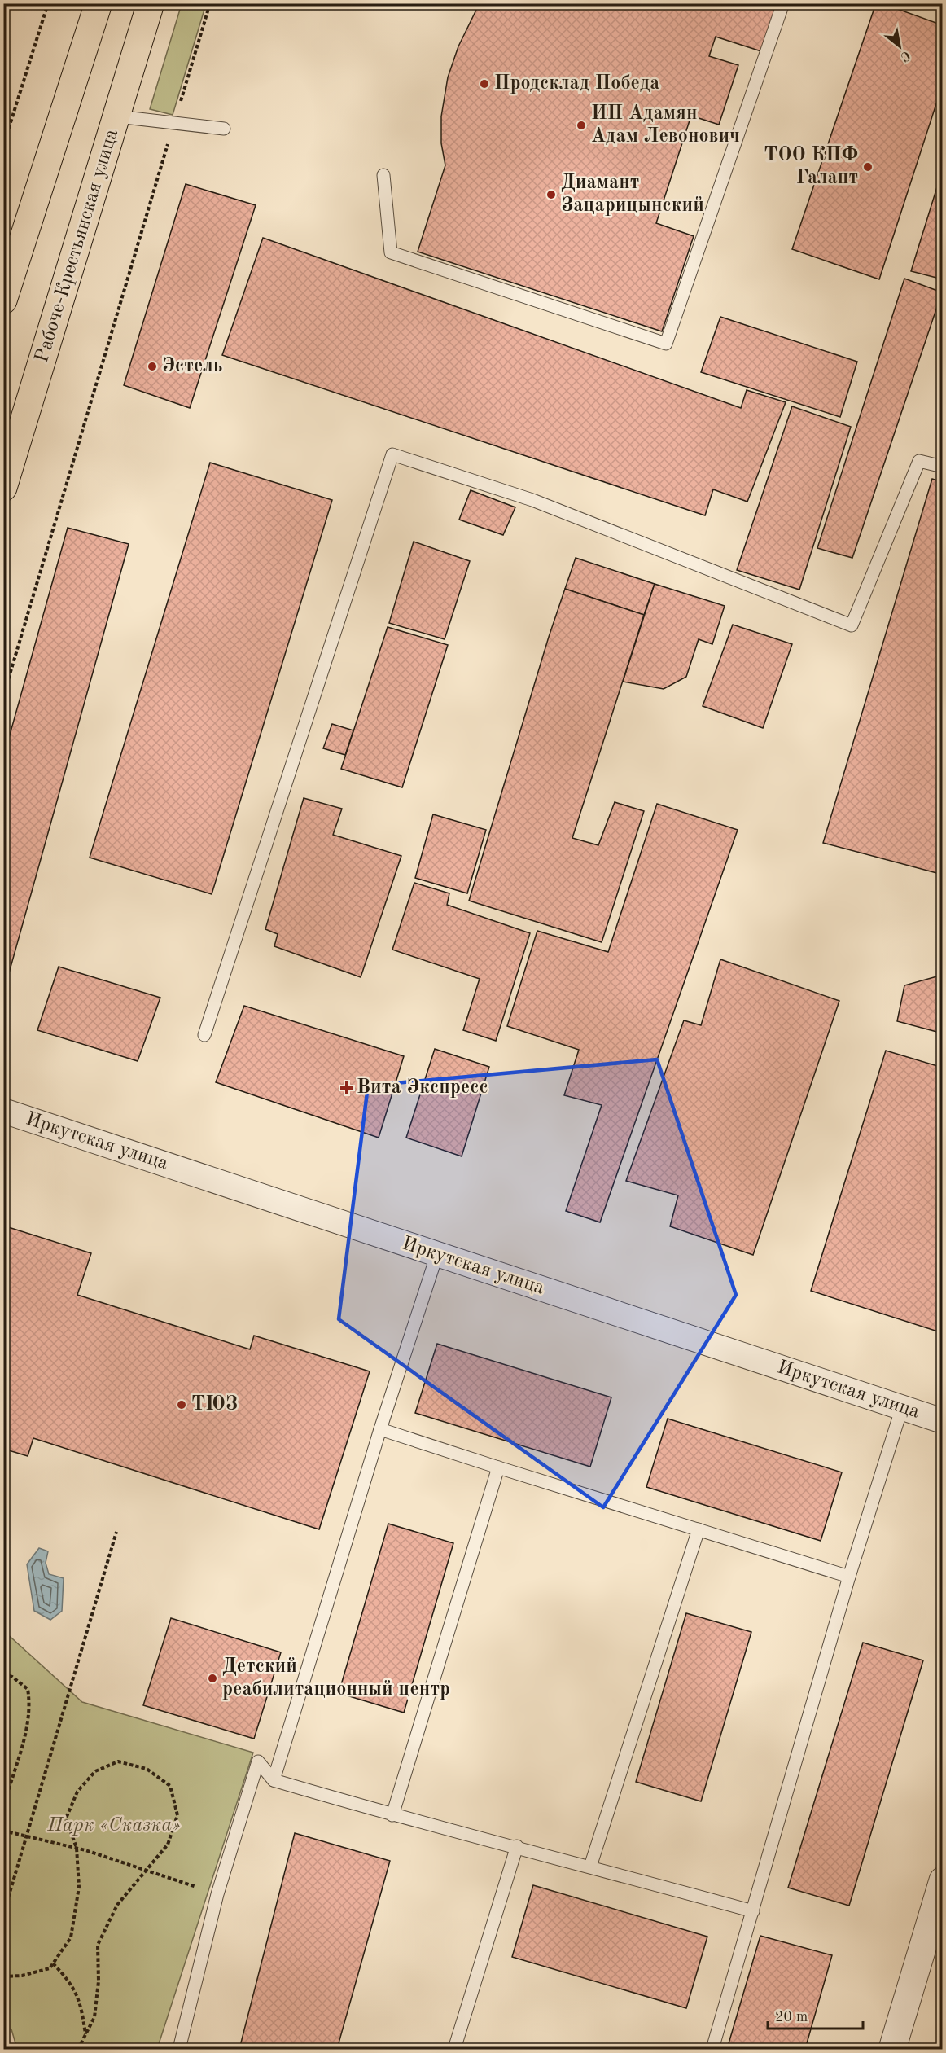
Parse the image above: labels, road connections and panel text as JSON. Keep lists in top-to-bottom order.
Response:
{
  "streets": {
    "main road": ["Рабоче-Крестьянская улица"],
    "street": ["Иркутская улица"]
  },
  "parks": ["Парк «Сказка»"],
  "places": {
    "other": [
      "Продсклад Победа",
      "ИП Адамян Адам Левонович",
      "ТОО КПФ Галант",
      "Диамант Зацарицынский",
      "Эстель",
      "ТЮЗ",
      "Детский реабилитационный центр"
    ],
    "health": ["Вита Экспресс"]
  },
  "scale_bar": "20 m",
  "north": "bottom right"
}
